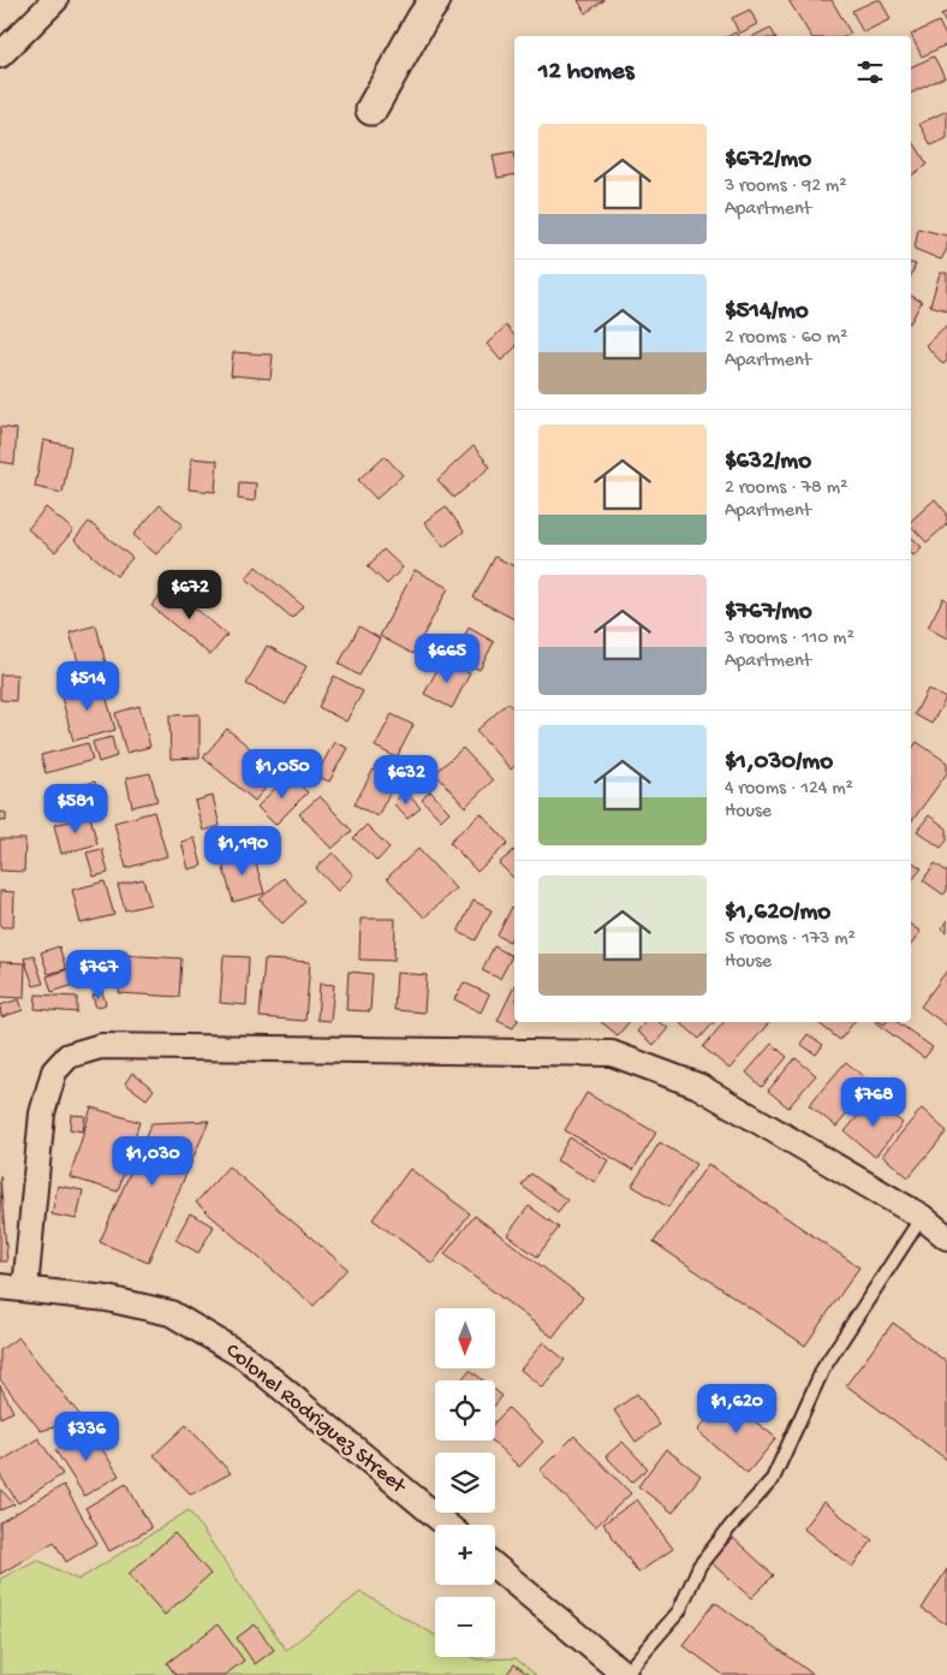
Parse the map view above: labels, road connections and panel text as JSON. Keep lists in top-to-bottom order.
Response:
{
  "streets": {
    "street": ["Colonel Rodriguez Street"]
  },
  "north": "bottom",
  "page": {
    "heading": "12 homes",
    "list": [
      {
        "name": "$672/mo",
        "note": "3 rooms · 92 m² · Apartment"
      },
      {
        "name": "$514/mo",
        "note": "2 rooms · 60 m² · Apartment"
      },
      {
        "name": "$632/mo",
        "note": "2 rooms · 78 m² · Apartment"
      },
      {
        "name": "$767/mo",
        "note": "3 rooms · 110 m² · Apartment"
      },
      {
        "name": "$1,030/mo",
        "note": "4 rooms · 124 m² · House"
      },
      {
        "name": "$1,620/mo",
        "note": "5 rooms · 173 m² · House"
      }
    ],
    "price": [
      "$672",
      "$665",
      "$514",
      "$1,050",
      "$632",
      "$581",
      "$1,190",
      "$767",
      "$768",
      "$1,030",
      "$1,620",
      "$336"
    ],
    "map_buttons": ["+", "−"]
  }
}
